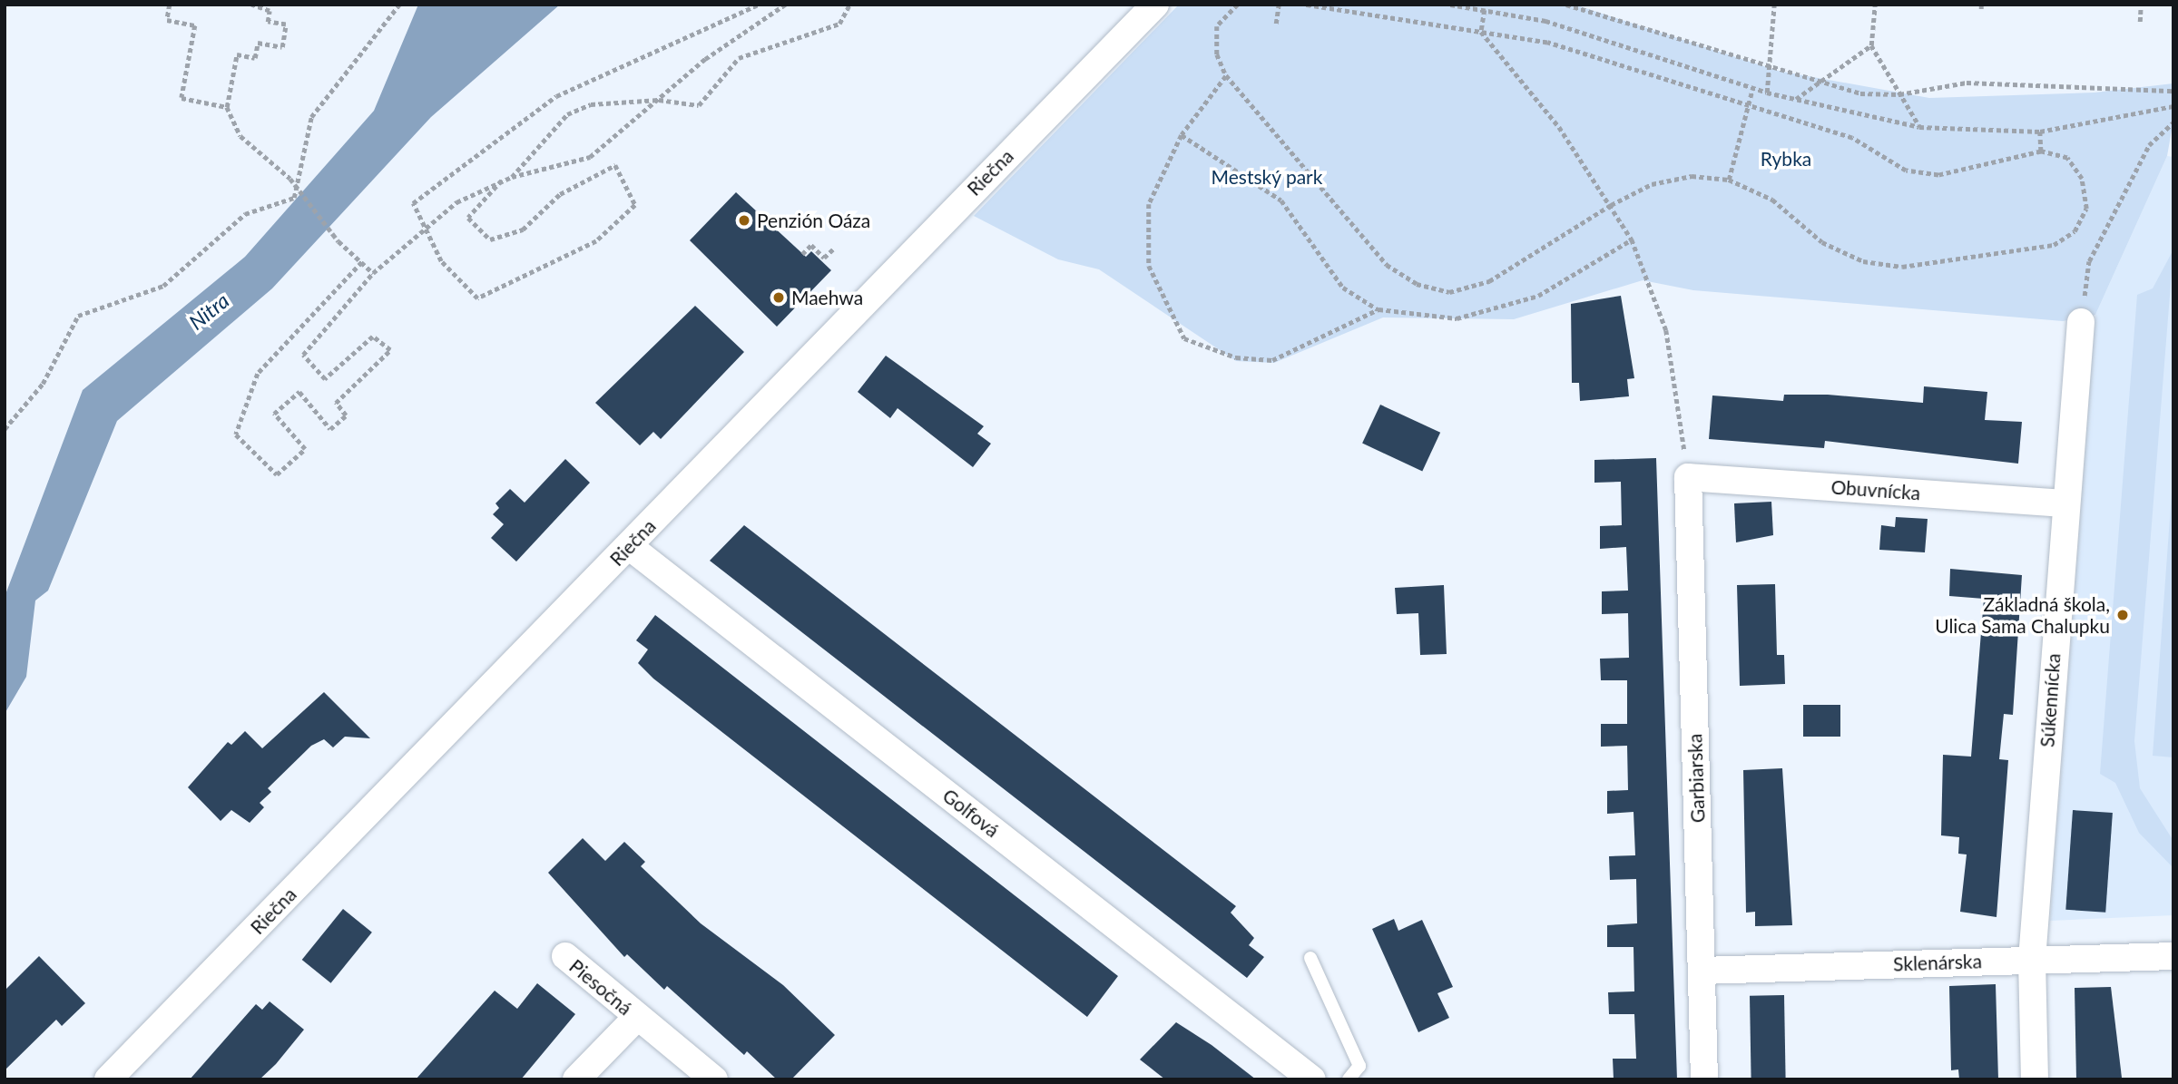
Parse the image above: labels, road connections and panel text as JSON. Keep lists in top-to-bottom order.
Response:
{
  "streets": {
    "street": [
      "Riečna",
      "Obuvnícka",
      "Súkennícka",
      "Garbiarska",
      "Golfová",
      "Sklenárska",
      "Piesočná"
    ]
  },
  "crossings": [
    ["Riečna", "Golfová"],
    ["Obuvnícka", "Súkennícka"],
    ["Obuvnícka", "Garbiarska"],
    ["Súkennícka", "Sklenárska"],
    ["Garbiarska", "Sklenárska"]
  ],
  "water": ["Nitra"],
  "parks": ["Rybka", "Mestský park"],
  "places": ["Penzión Oáza", "Maehwa", "Základná škola, Ulica Sama Chalupku"]
}
